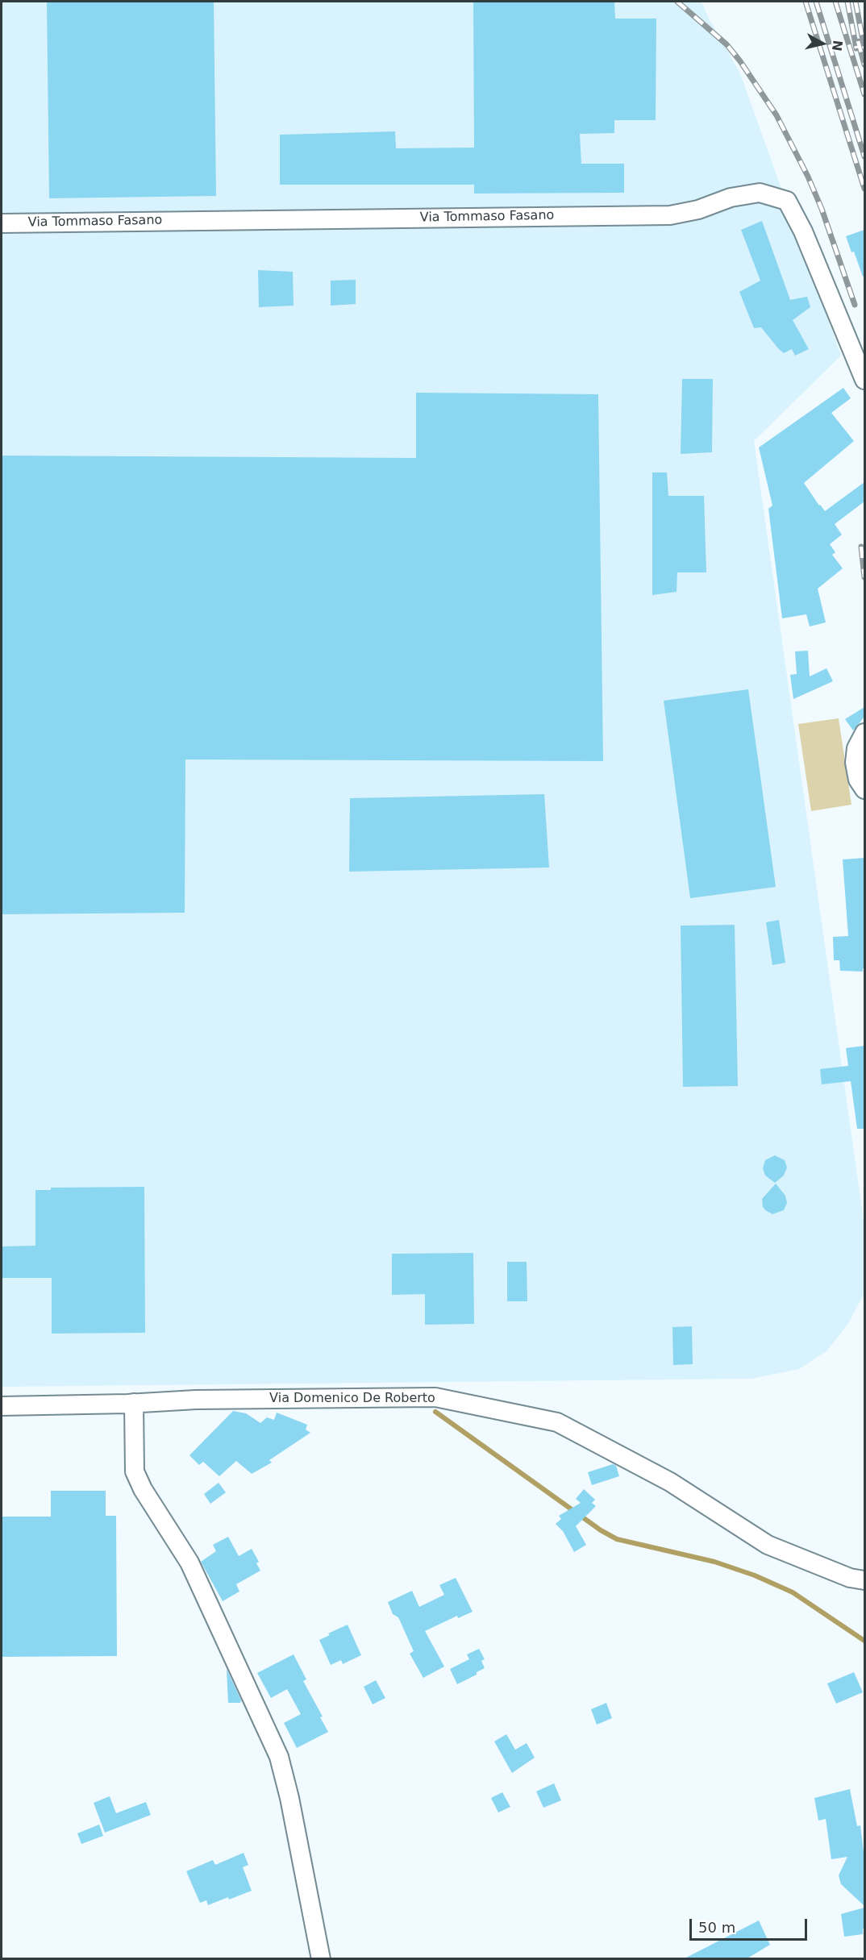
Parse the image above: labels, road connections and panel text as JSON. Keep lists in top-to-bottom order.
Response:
{
  "streets": {
    "street": ["Via Tommaso Fasano", "Via Domenico De Roberto"]
  },
  "scale_bar": "50 m",
  "north": "right"
}
